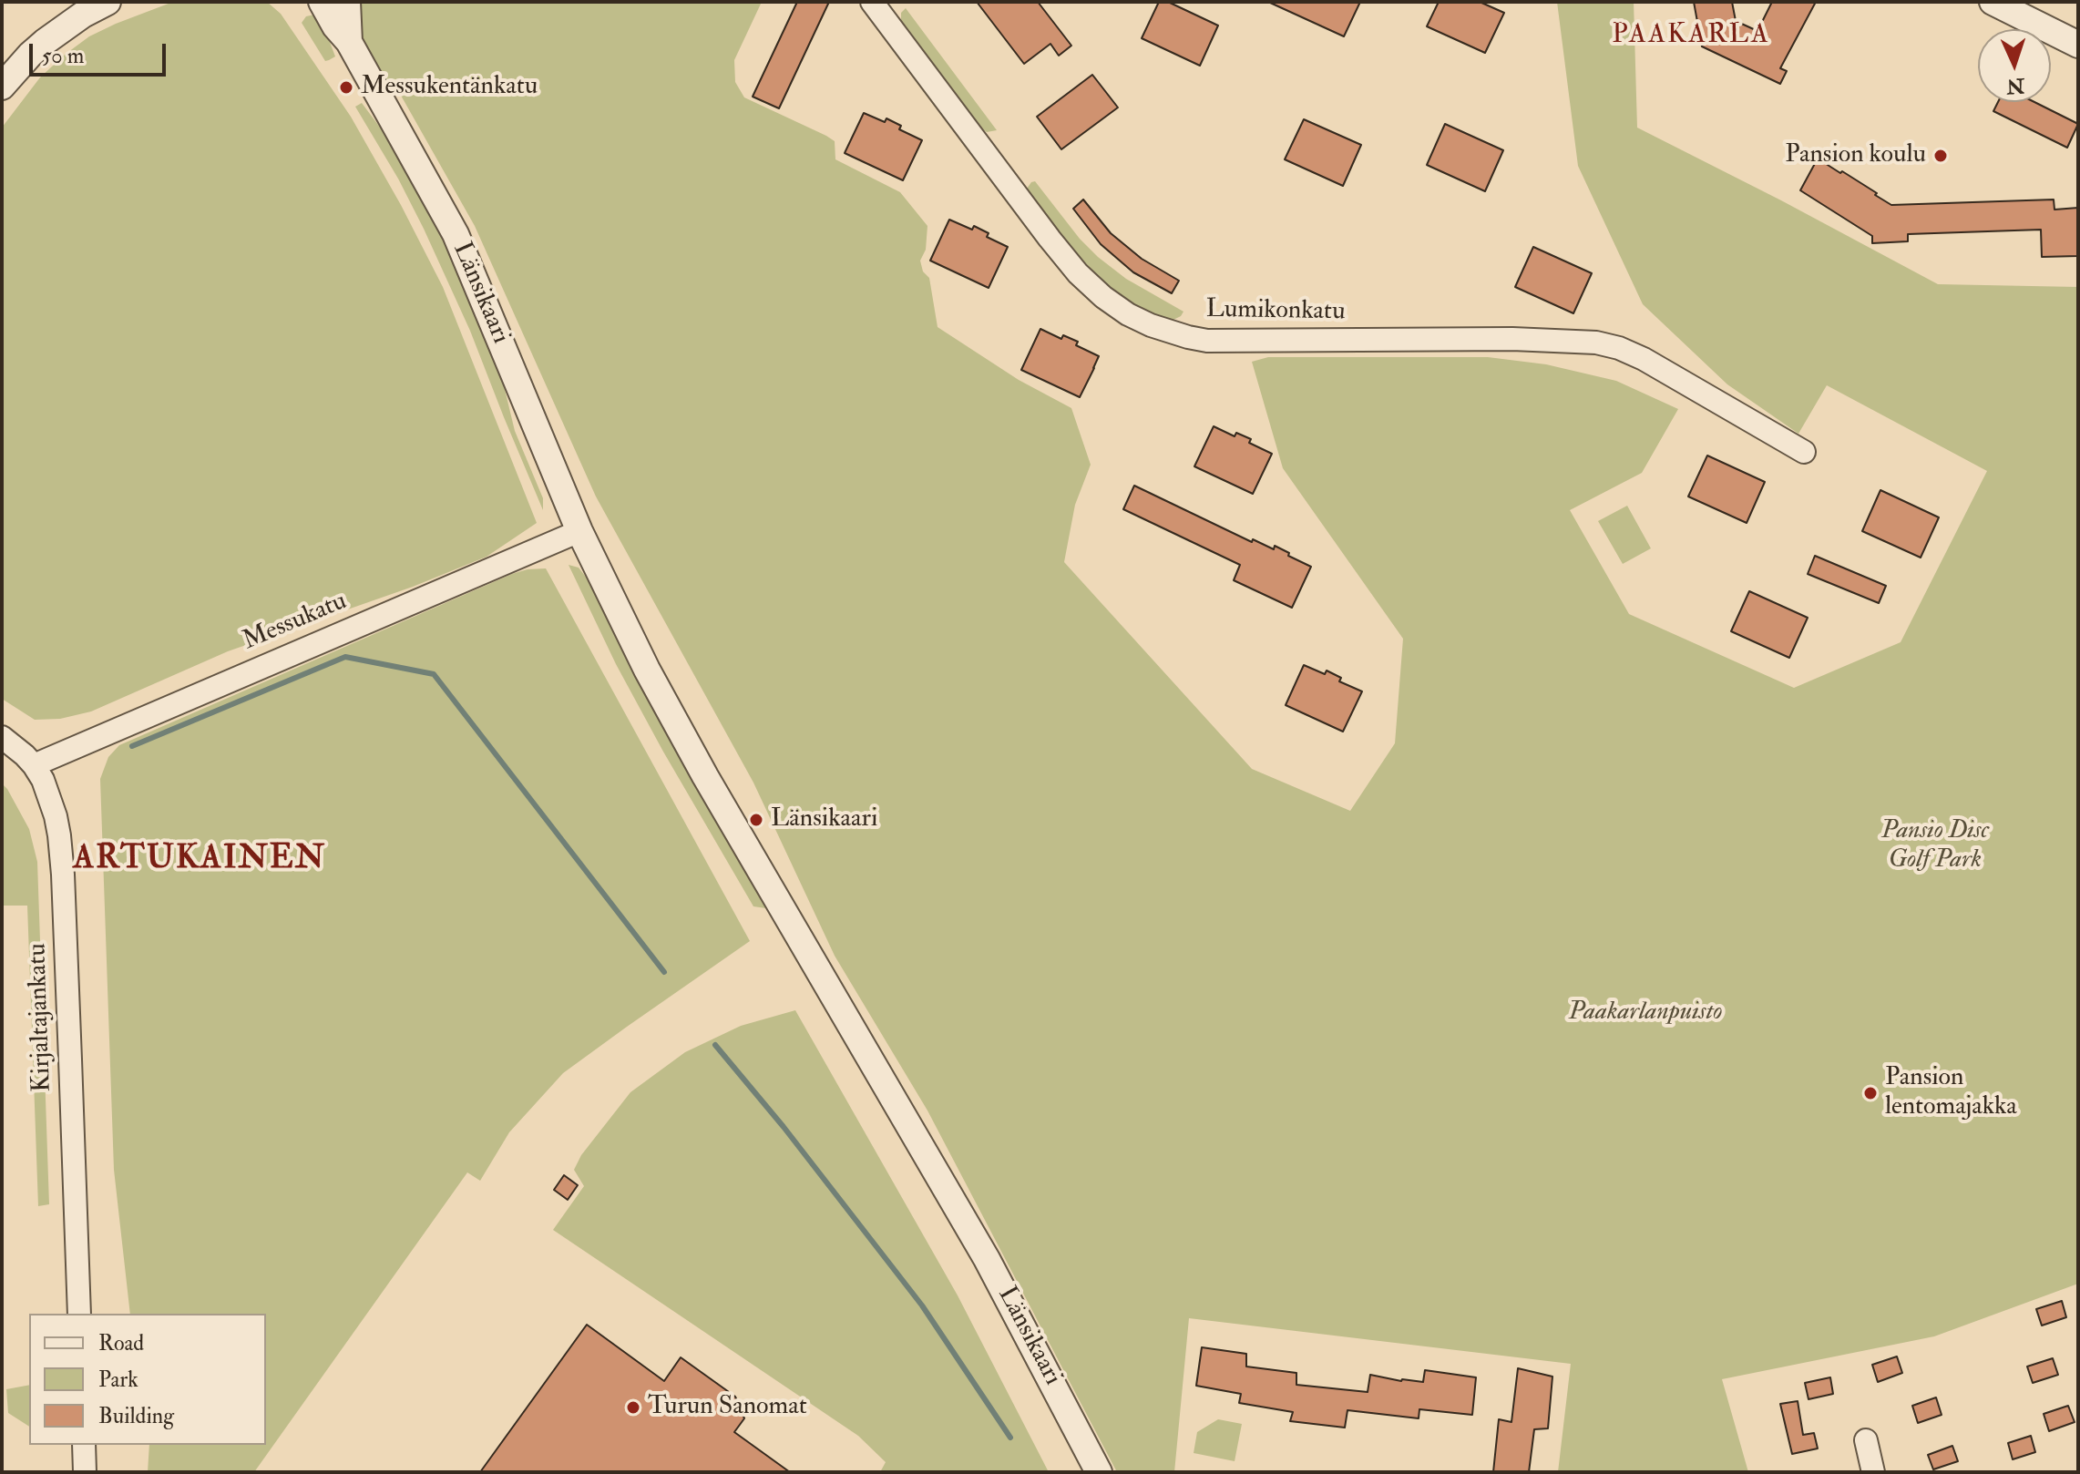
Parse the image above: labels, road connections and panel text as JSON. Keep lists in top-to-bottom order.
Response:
{
  "streets": {
    "street": [
      "Länsikaari",
      "Lumikonkatu",
      "Messukatu",
      "Kirjaltajankatu"
    ]
  },
  "crossings": [
    ["Länsikaari", "Messukatu"],
    ["Messukatu", "Kirjaltajankatu"]
  ],
  "districts": ["PAAKARLA", "ARTUKAINEN"],
  "parks": ["Pansio Disc Golf Park", "Paakarlanpuisto"],
  "places": [
    "Messukentänkatu",
    "Pansion koulu",
    "Länsikaari",
    "Pansion lentomajakka",
    "Turun Sanomat"
  ],
  "legend": ["Road", "Park", "Building"],
  "scale_bar": "50 m",
  "north": "bottom"
}
